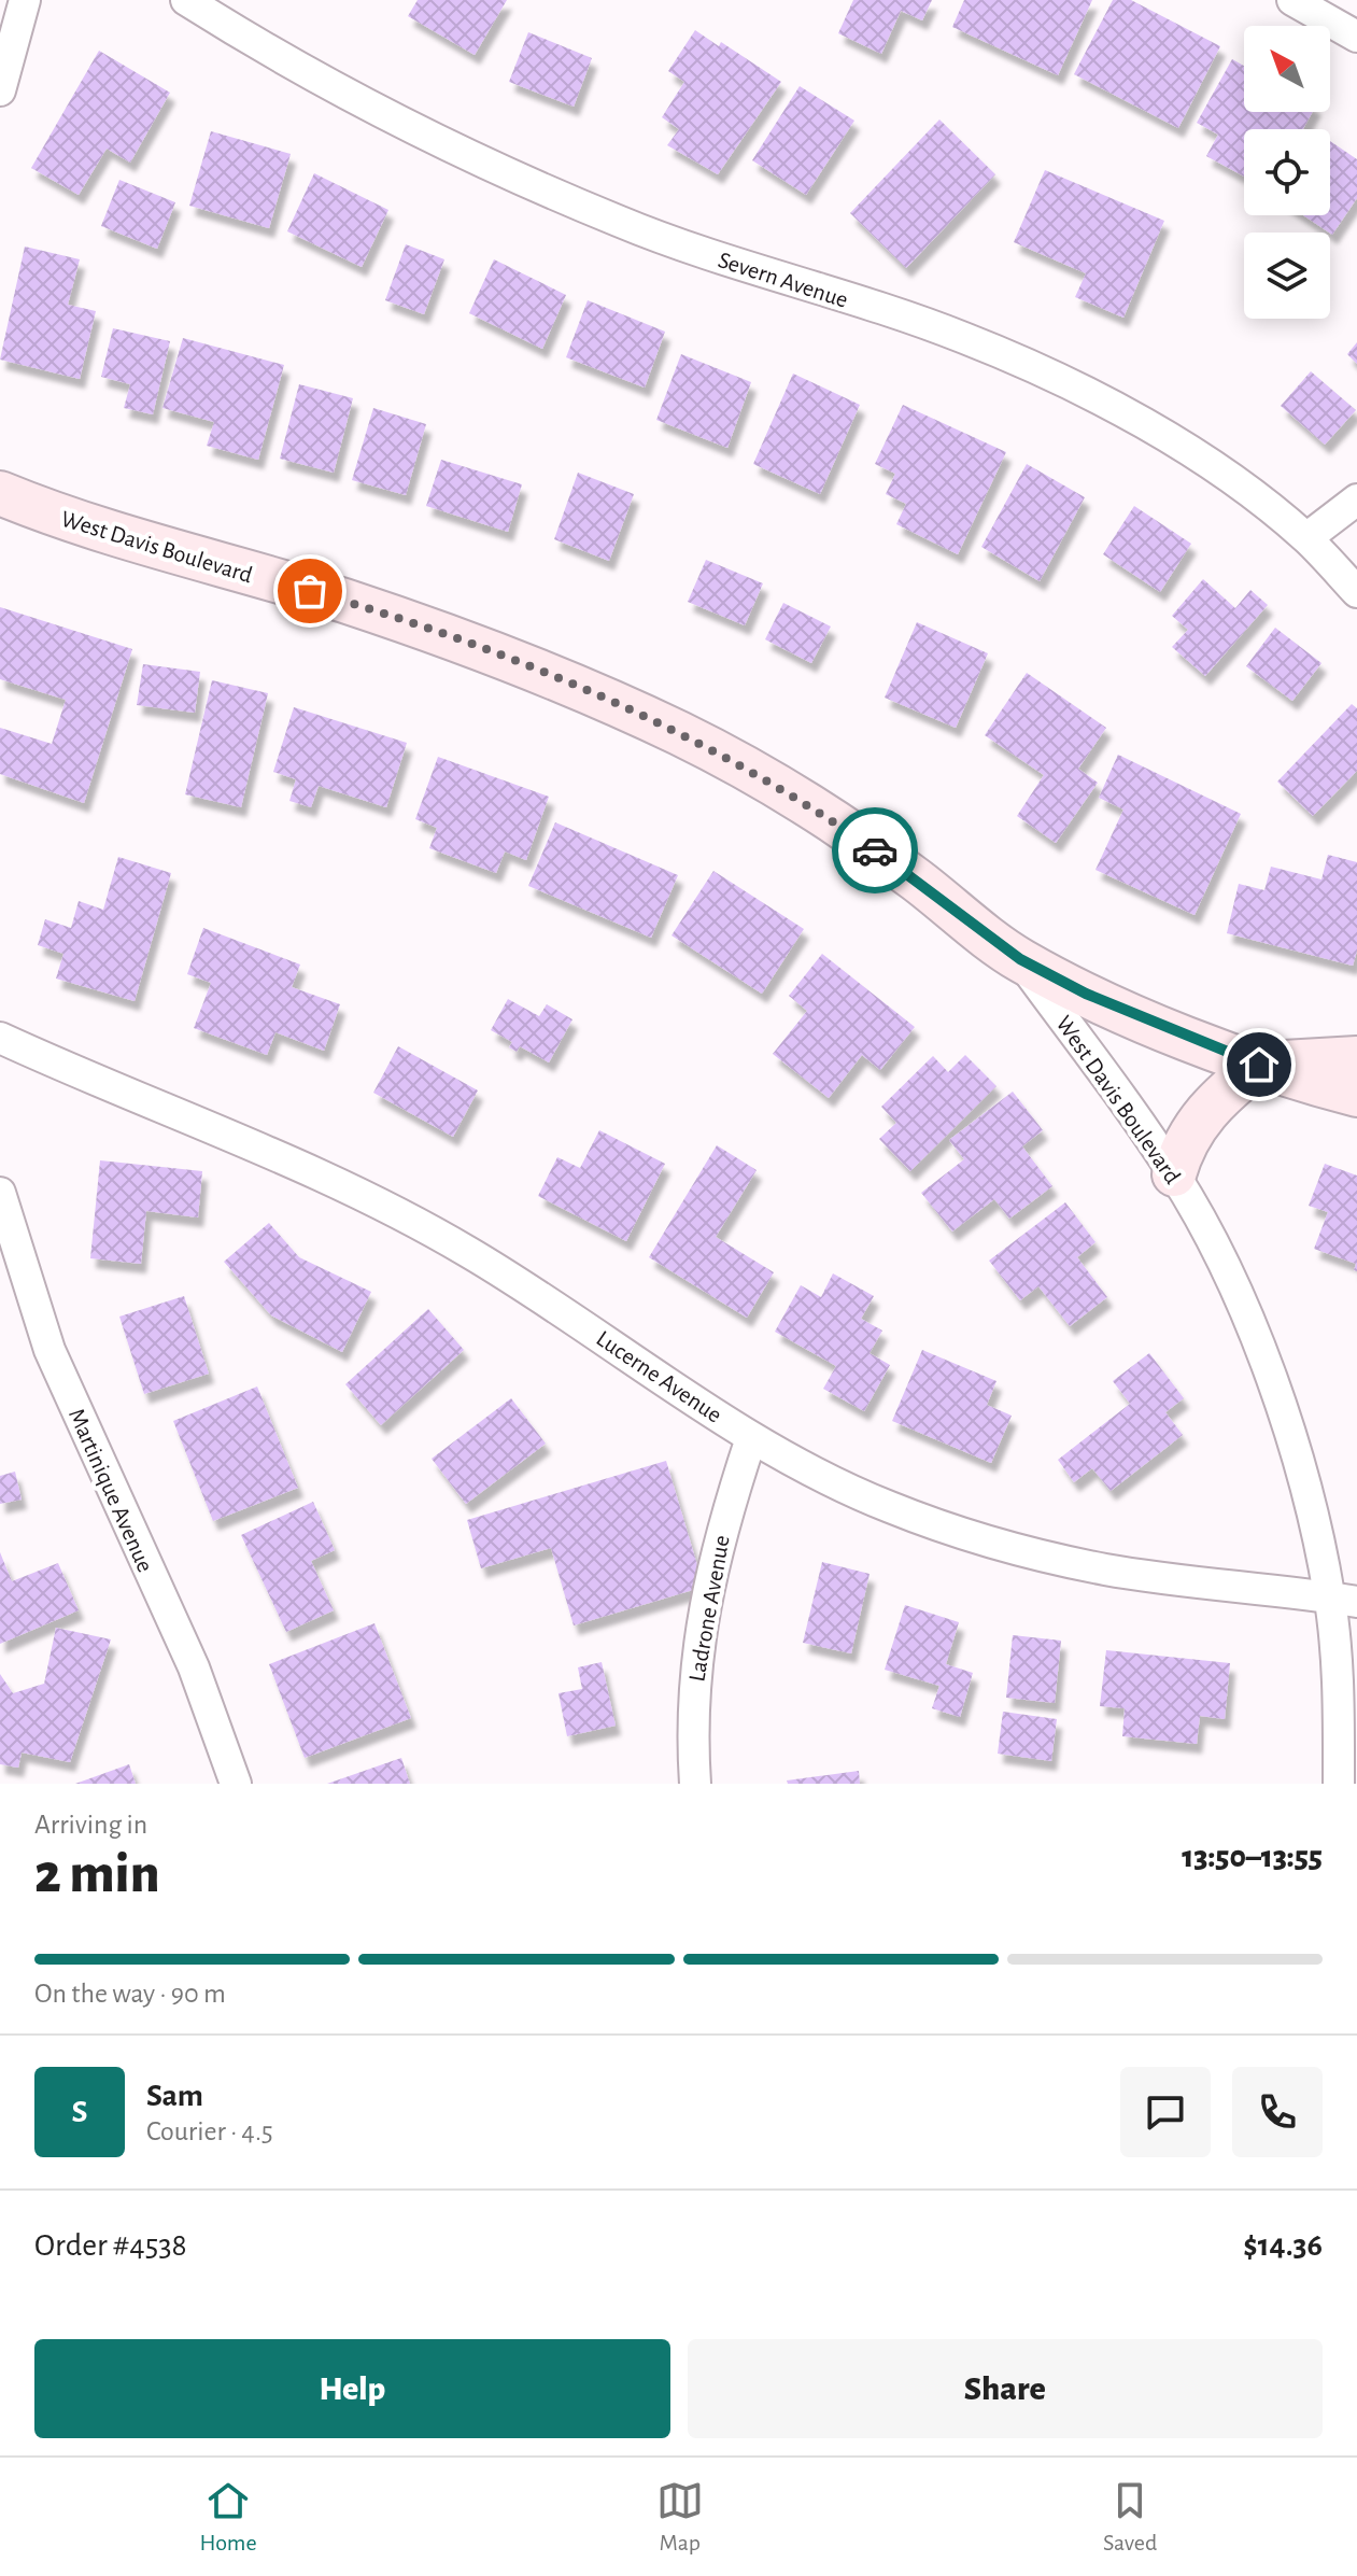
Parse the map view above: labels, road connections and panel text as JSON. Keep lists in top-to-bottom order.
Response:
{
  "streets": {
    "street": [
      "Severn Avenue",
      "West Davis Boulevard",
      "Lucerne Avenue",
      "Martinique Avenue",
      "Ladrone Avenue"
    ]
  },
  "crossings": [
    ["West Davis Boulevard", "Lucerne Avenue"],
    ["Lucerne Avenue", "Ladrone Avenue"]
  ],
  "north": "top left",
  "page": {
    "heading": ["2 min", "Arriving in", "13:50–13:55"],
    "panel": [
      "Sam",
      "Courier · 4.5",
      "Order #4538",
      "$14.36"
    ],
    "bar": "On the way · 90 m",
    "round": "S",
    "buttons": ["Help", "Share"],
    "tabs": ["Home", "Map", "Saved"]
  }
}
